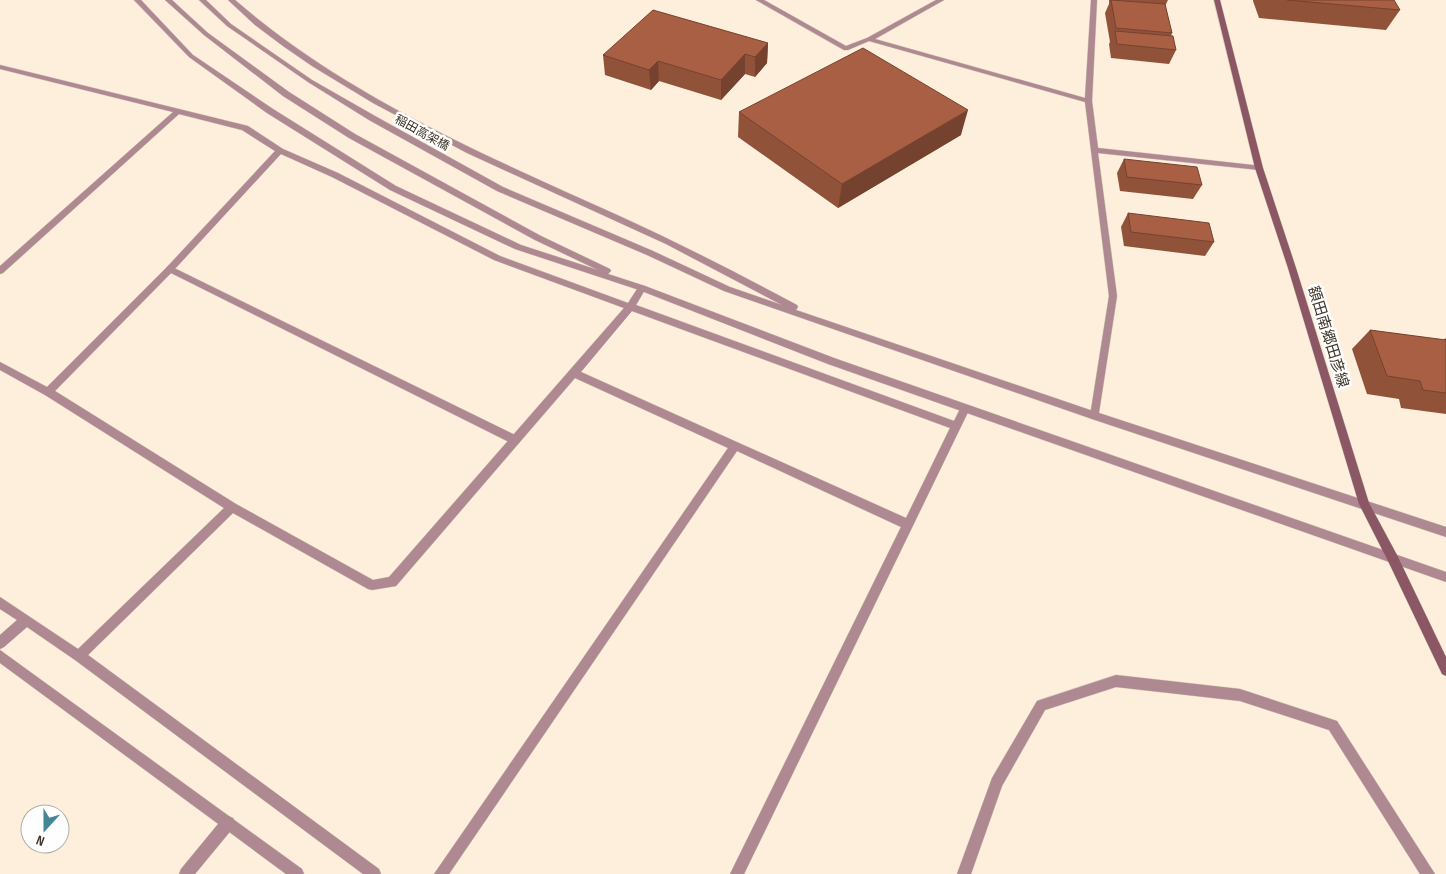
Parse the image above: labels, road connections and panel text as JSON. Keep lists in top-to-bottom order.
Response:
{
  "streets": {
    "main road": ["額田南郷田彦線"],
    "street": ["稲田高架橋"]
  },
  "north": "bottom"
}
